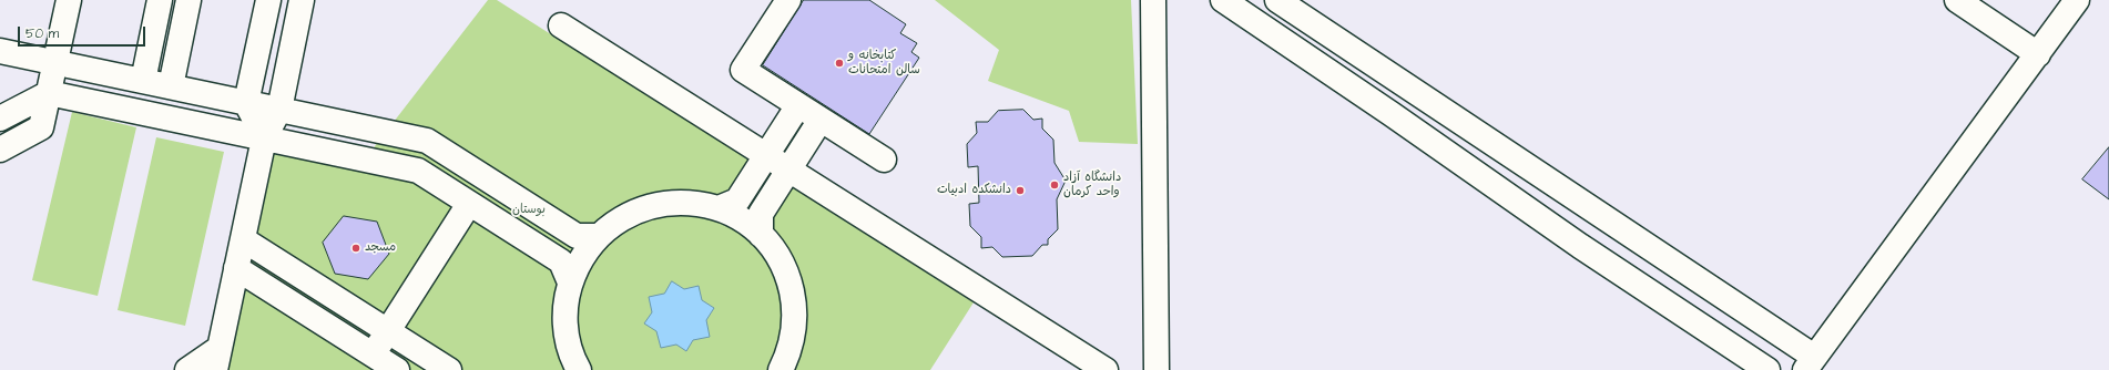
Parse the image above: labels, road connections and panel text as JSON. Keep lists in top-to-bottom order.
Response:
{
  "parks": ["بوستان"],
  "places": [
    "کتابخانه و سالن امتحانات",
    "دانشگاه آزاد واحد کرمان",
    "دانشکده ادبیات",
    "مسجد"
  ],
  "scale_bar": "50 m"
}
